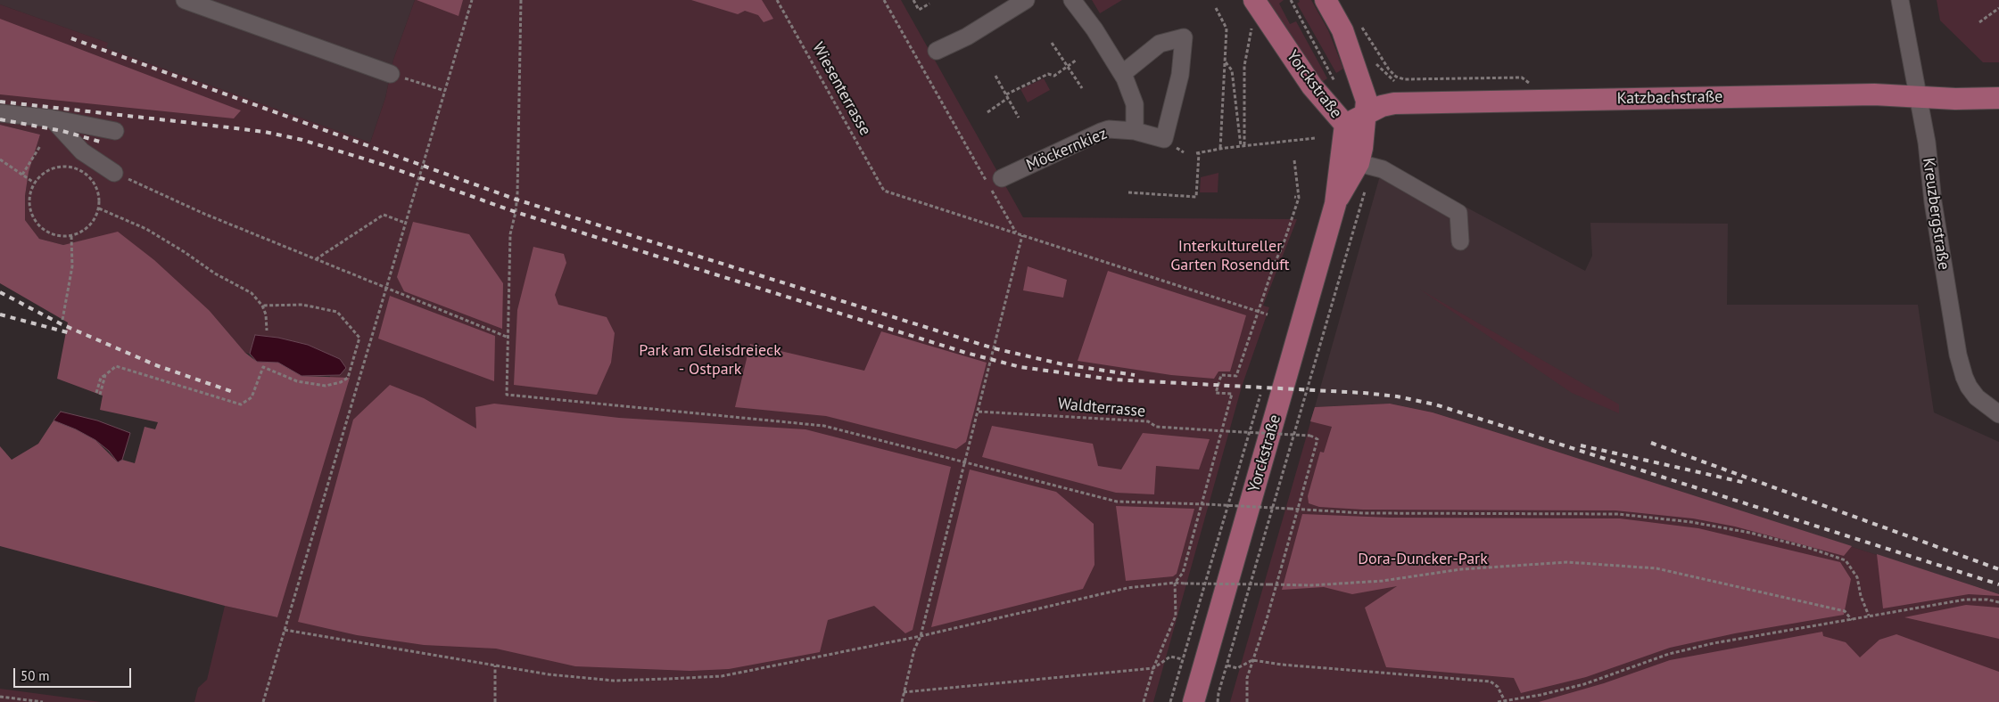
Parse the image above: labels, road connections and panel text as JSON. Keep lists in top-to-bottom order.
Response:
{
  "streets": {
    "main road": ["Yorckstraße", "Katzbachstraße"],
    "street": ["Möckernkiez", "Kreuzbergstraße"],
    "path": ["Wiesenterrasse", "Waldterrasse"]
  },
  "crossings": [
    ["Yorckstraße", "Katzbachstraße"],
    ["Katzbachstraße", "Kreuzbergstraße"]
  ],
  "parks": ["Interkultureller Garten Rosenduft", "Park am Gleisdreieck - Ostpark", "Dora-Duncker-Park"],
  "scale_bar": "50 m"
}
